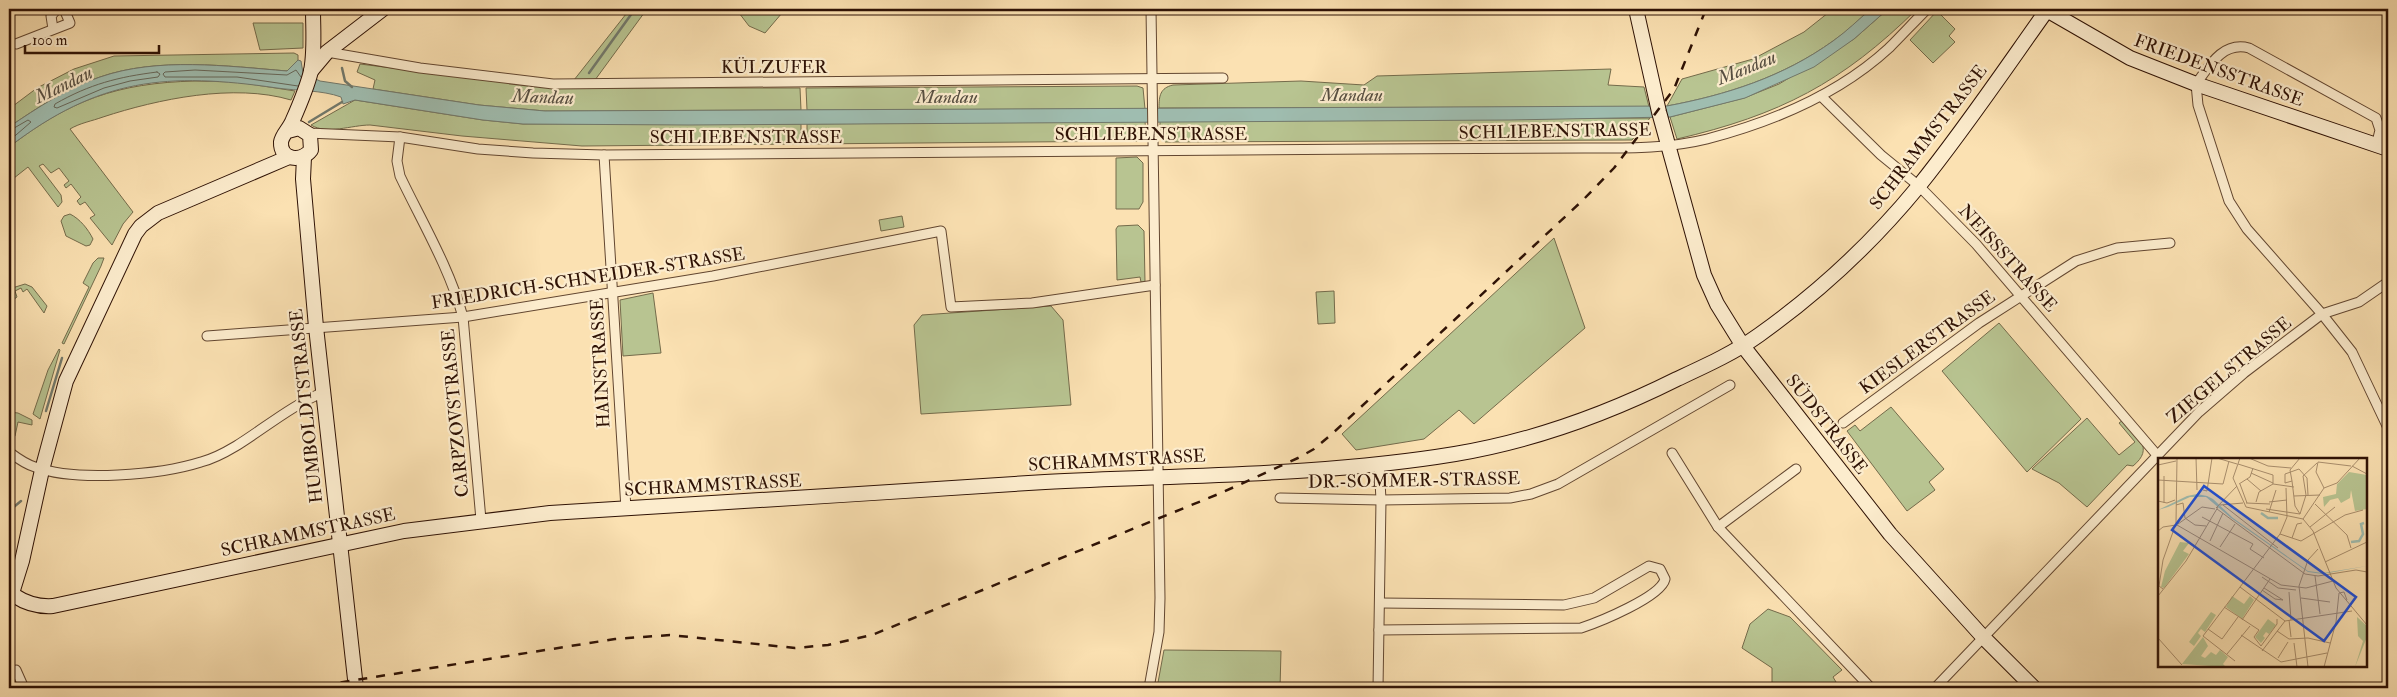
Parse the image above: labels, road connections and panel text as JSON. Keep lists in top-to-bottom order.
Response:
{
  "streets": {
    "main road": [
      "FRIEDENSSTRASSE",
      "SCHRAMMSTRASSE",
      "HUMBOLDTSTRASSE",
      "SÜDSTRASSE"
    ],
    "street": [
      "KÜLZUFER",
      "SCHLIEBENSTRASSE",
      "NEISSSTRASSE",
      "FRIEDRICH-SCHNEIDER-STRASSE",
      "KIESLERSTRASSE",
      "HAINSTRASSE",
      "ZIEGELSTRASSE",
      "CARPZOVSTRASSE",
      "DR.-SOMMER-STRASSE"
    ]
  },
  "crossings": [
    ["FRIEDENSSTRASSE", "SCHRAMMSTRASSE"],
    ["SCHLIEBENSTRASSE", "NEISSSTRASSE"],
    ["SCHLIEBENSTRASSE", "HAINSTRASSE"],
    ["SCHLIEBENSTRASSE", "HUMBOLDTSTRASSE"],
    ["SCHLIEBENSTRASSE", "CARPZOVSTRASSE"],
    ["SCHLIEBENSTRASSE", "SÜDSTRASSE"],
    ["SCHRAMMSTRASSE", "NEISSSTRASSE"],
    ["SCHRAMMSTRASSE", "HAINSTRASSE"],
    ["SCHRAMMSTRASSE", "HUMBOLDTSTRASSE"],
    ["SCHRAMMSTRASSE", "CARPZOVSTRASSE"],
    ["SCHRAMMSTRASSE", "SÜDSTRASSE"],
    ["NEISSSTRASSE", "KIESLERSTRASSE"],
    ["NEISSSTRASSE", "ZIEGELSTRASSE"],
    ["FRIEDRICH-SCHNEIDER-STRASSE", "HAINSTRASSE"],
    ["FRIEDRICH-SCHNEIDER-STRASSE", "HUMBOLDTSTRASSE"],
    ["FRIEDRICH-SCHNEIDER-STRASSE", "CARPZOVSTRASSE"],
    ["ZIEGELSTRASSE", "SÜDSTRASSE"]
  ],
  "water": ["Mandau"],
  "scale_bar": "100 m"
}
